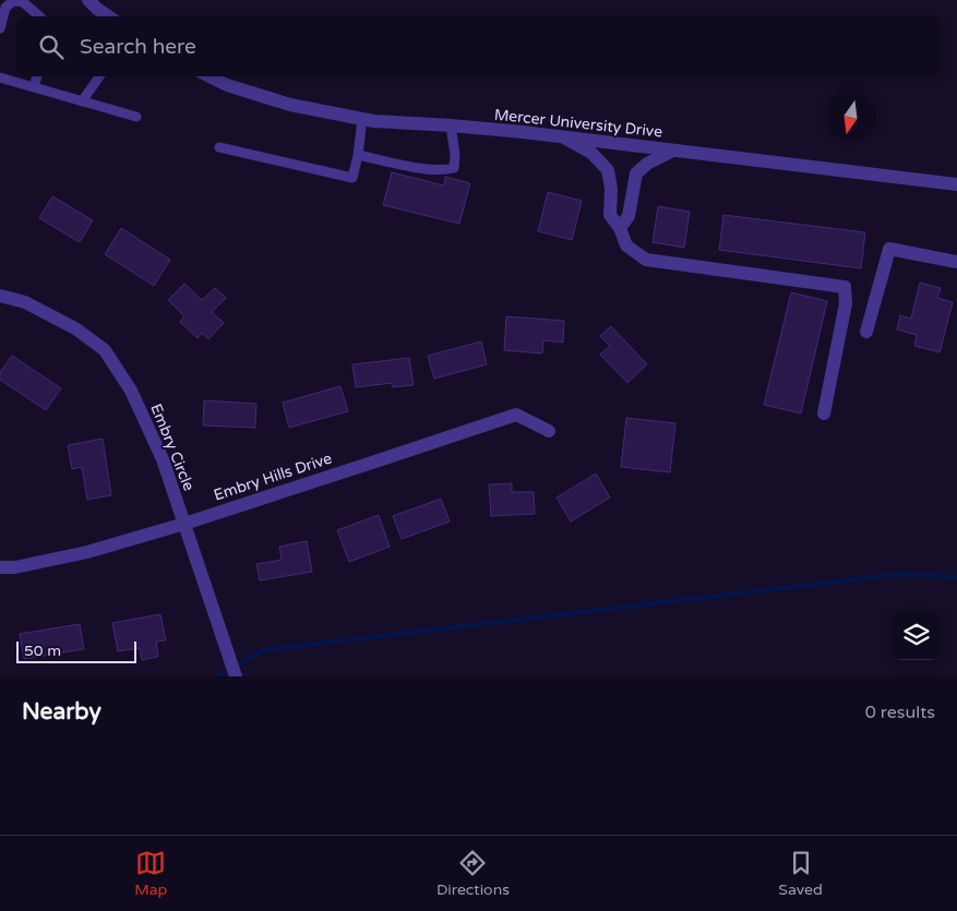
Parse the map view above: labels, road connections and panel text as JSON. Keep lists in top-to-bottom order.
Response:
{
  "streets": {
    "street": ["Mercer University Drive", "Embry Circle", "Embry Hills Drive"]
  },
  "crossings": [
    ["Embry Circle", "Embry Hills Drive"]
  ],
  "scale_bar": "50 m",
  "north": "bottom",
  "page": {
    "search": "Search here",
    "scale": "50 m",
    "heading": ["Nearby", "0 results"],
    "nav": ["Map", "Directions", "Saved"]
  }
}
